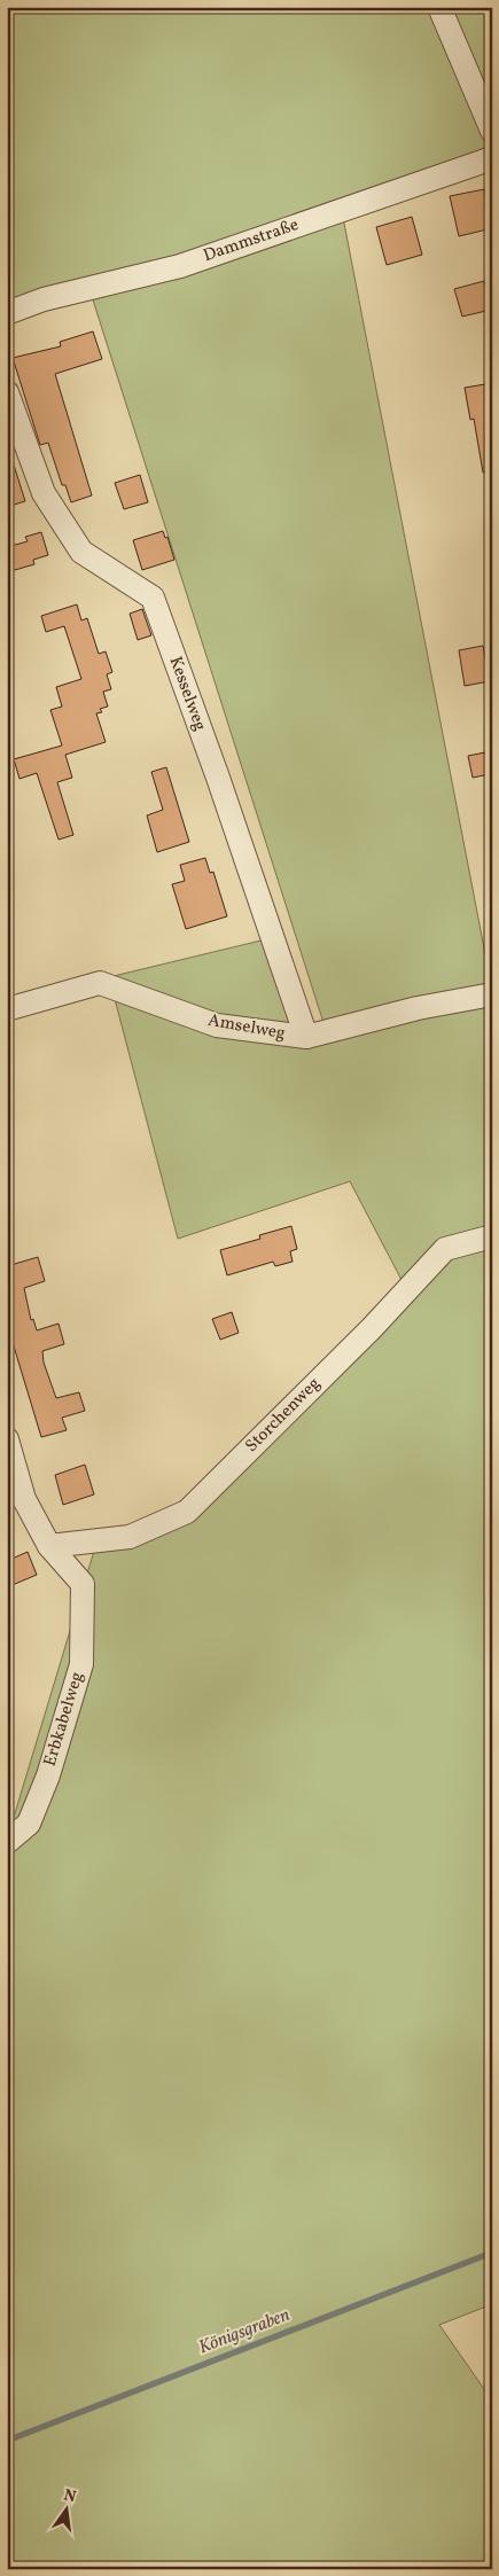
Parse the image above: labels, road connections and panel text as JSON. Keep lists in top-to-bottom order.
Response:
{
  "streets": {
    "street": [
      "Dammstraße",
      "Kesselweg",
      "Amselweg",
      "Storchenweg",
      "Erbkabelweg"
    ]
  },
  "crossings": [
    ["Kesselweg", "Amselweg"],
    ["Storchenweg", "Erbkabelweg"]
  ],
  "water": ["Königsgraben"],
  "north": "top"
}
